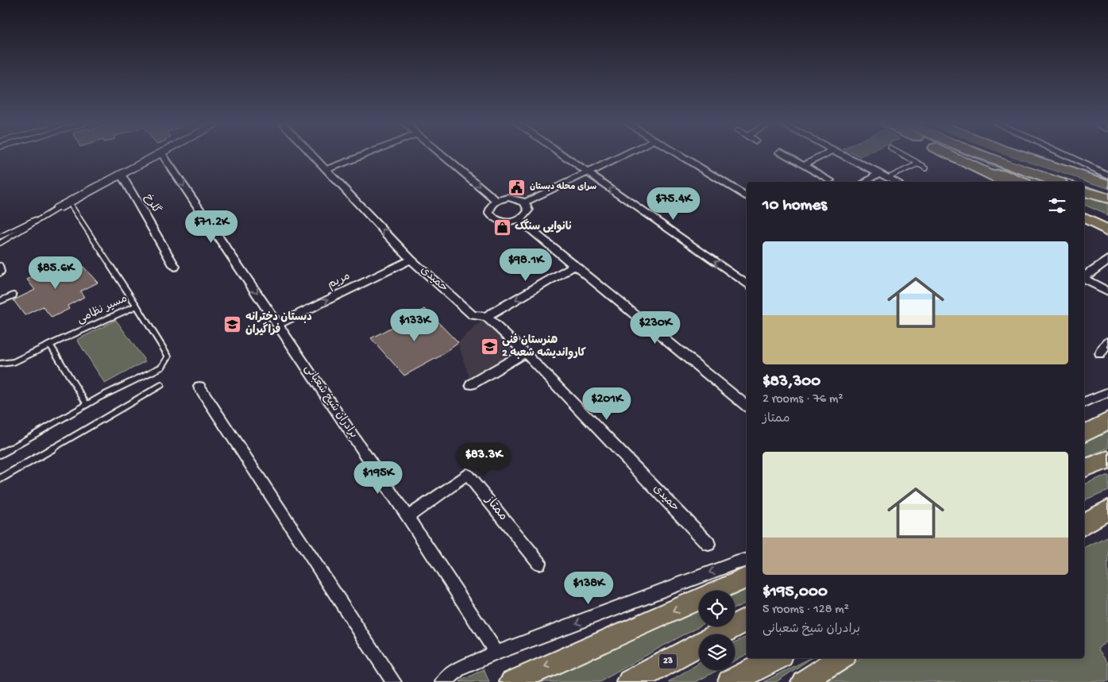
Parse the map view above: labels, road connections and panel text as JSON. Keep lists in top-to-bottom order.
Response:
{
  "streets": {
    "highway": ["23"],
    "street": [
      "گلرخ",
      "حمیدی",
      "مریم",
      "برادران شیخ شعبانی",
      "ممتاز"
    ],
    "lane": ["مسیر نظامی"]
  },
  "crossings": [
    ["حمیدی", "مریم"],
    ["مریم", "برادران شیخ شعبانی"],
    ["برادران شیخ شعبانی", "ممتاز"]
  ],
  "one_way": ["مریم"],
  "places": {
    "public building": ["سرای محله دبستان"],
    "shop": ["نانوایی سنگک"],
    "school or university": ["دبستان دخترانه فراگیران", "هنرستان فنی کارواندیشه شعبه 2"]
  },
  "page": {
    "heading": "10 homes",
    "price": [
      "$75.4K",
      "$71.2K",
      "$98.1K",
      "$85.6K",
      "$133K",
      "$230K",
      "$201K",
      "$83.3K",
      "$195K",
      "$138K"
    ],
    "list": [
      {
        "name": "$83,300",
        "note": "2 rooms · 76 m² · ممتاز"
      },
      {
        "name": "$195,000",
        "note": "5 rooms · 128 m² · برادران شیخ شعبانی"
      }
    ]
  }
}
